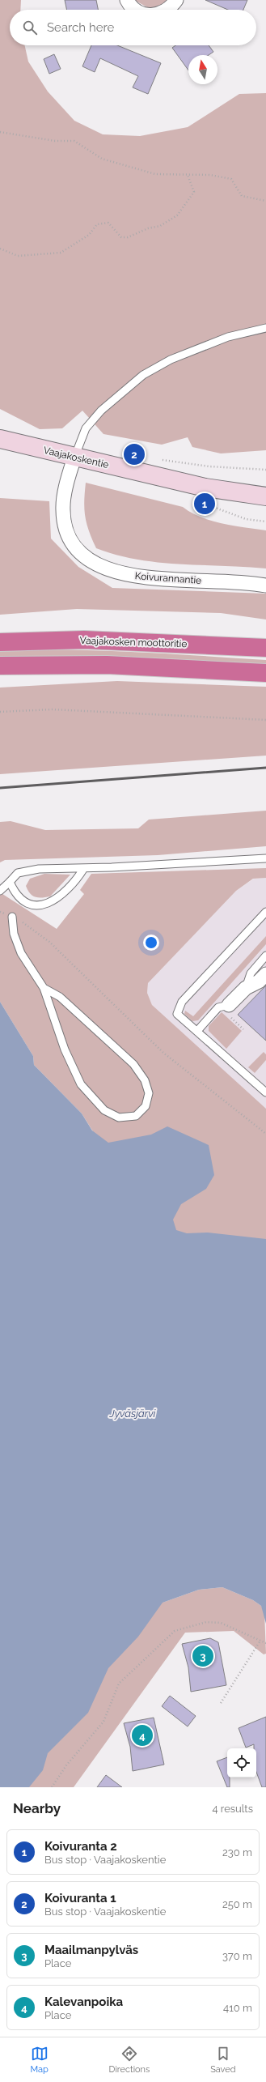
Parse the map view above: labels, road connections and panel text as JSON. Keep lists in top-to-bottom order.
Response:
{
  "streets": {
    "highway": ["Vaajakosken moottoritie"],
    "main road": ["Vaajakoskentie"],
    "street": ["Koivurannantie"]
  },
  "crossings": [
    ["Vaajakoskentie", "Koivurannantie"]
  ],
  "water": ["Jyväsjärvi"],
  "north": "top",
  "page": {
    "search": "Search here",
    "pins": [
      "2",
      "1",
      "3",
      "4"
    ],
    "heading": ["Nearby", "4 results"],
    "list": [
      {
        "mark": "1",
        "name": "Koivuranta 2",
        "note": "Bus stop · Vaajakoskentie",
        "value": "230 m"
      },
      {
        "mark": "2",
        "name": "Koivuranta 1",
        "note": "Bus stop · Vaajakoskentie",
        "value": "250 m"
      },
      {
        "mark": "3",
        "name": "Maailmanpylväs",
        "note": "Place",
        "value": "370 m"
      },
      {
        "mark": "4",
        "name": "Kalevanpoika",
        "note": "Place",
        "value": "410 m"
      }
    ],
    "nav": ["Map", "Directions", "Saved"]
  }
}
